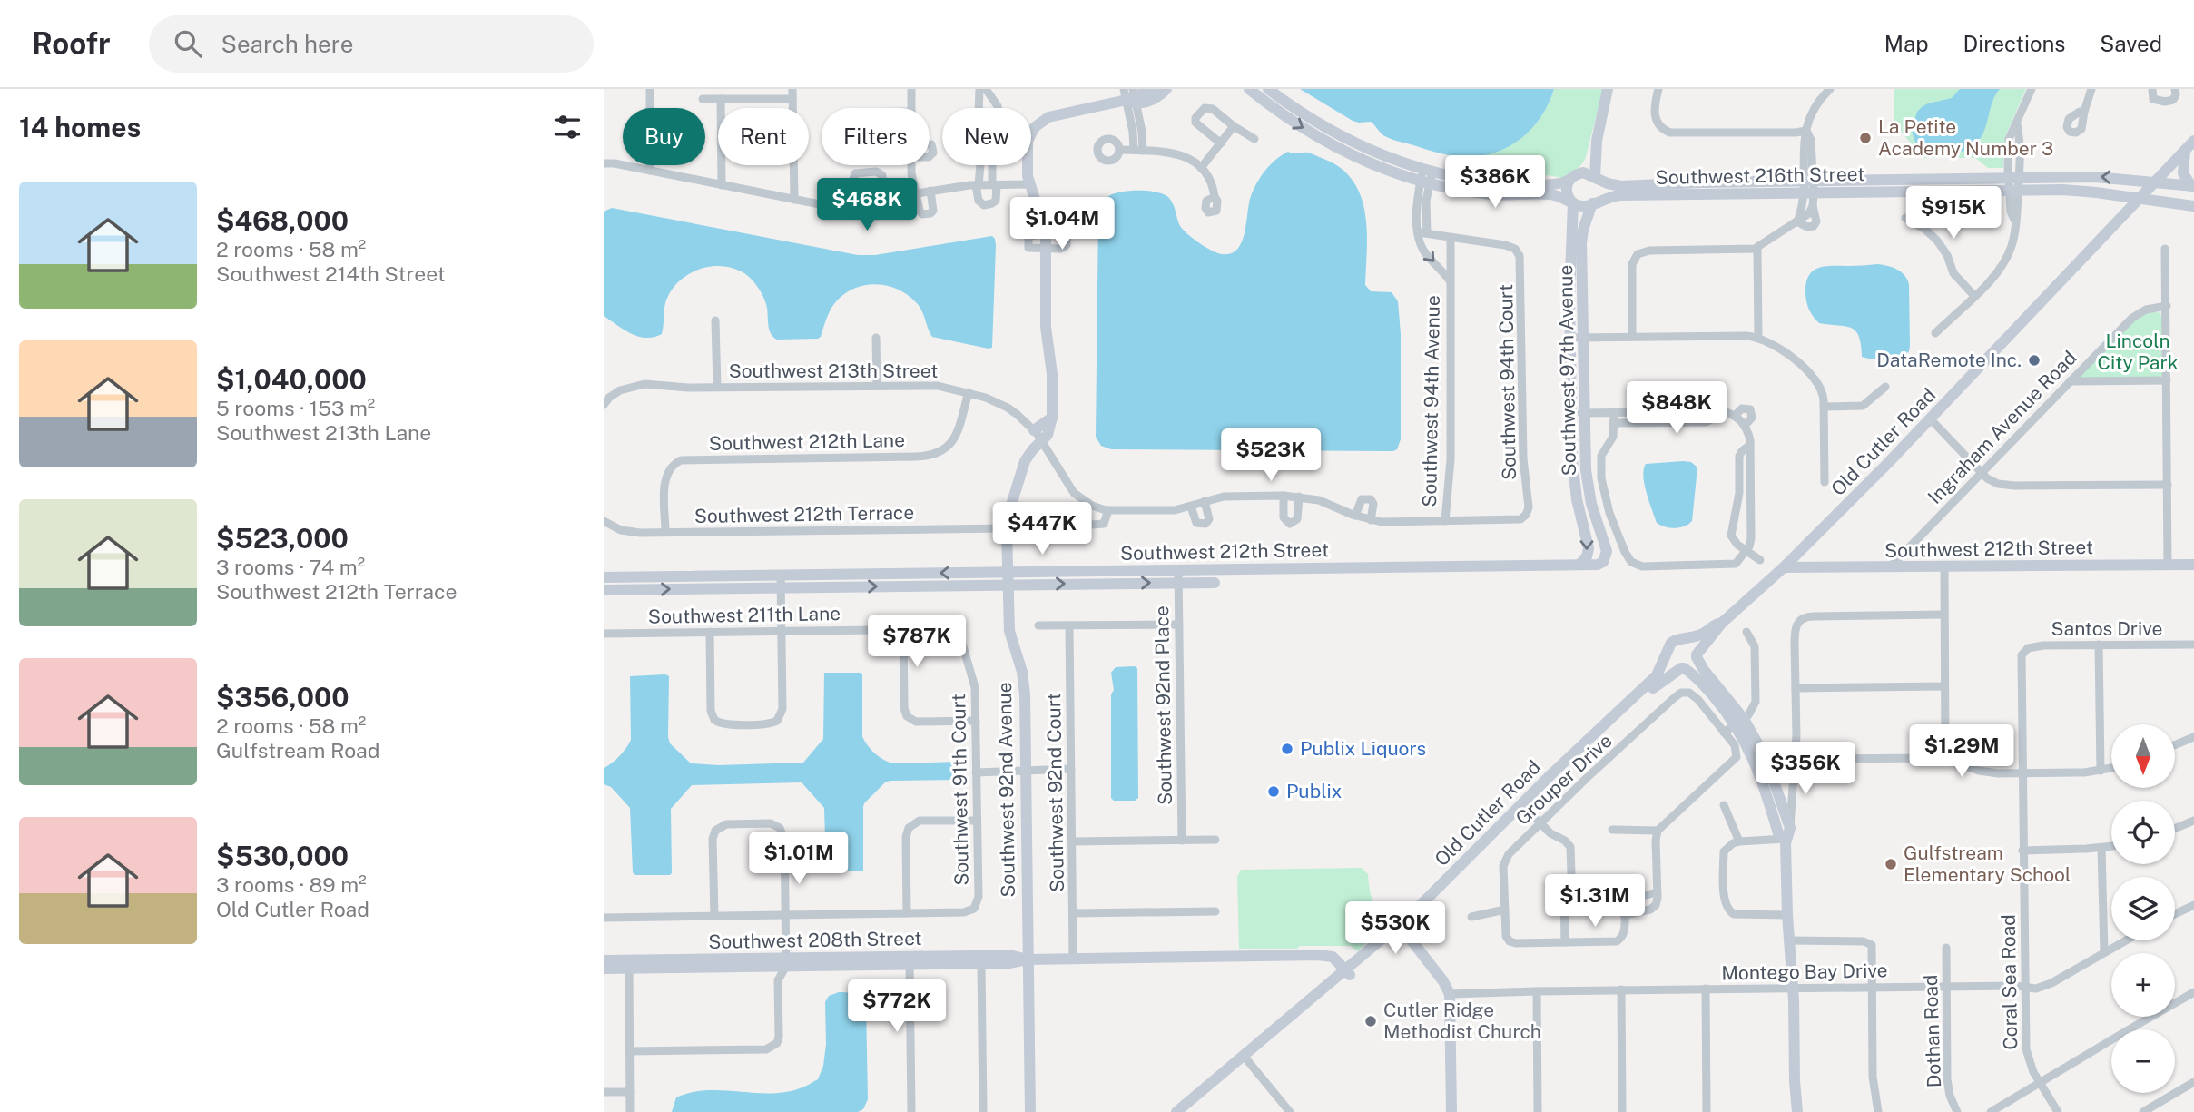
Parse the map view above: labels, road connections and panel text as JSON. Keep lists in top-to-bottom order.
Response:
{
  "streets": {
    "street": [
      "Southwest 216th Street",
      "Southwest 97th Avenue",
      "Southwest 213th Street",
      "Southwest 94th Court",
      "Southwest 94th Avenue",
      "Ingraham Avenue Road",
      "Southwest 212th Lane",
      "Old Cutler Road",
      "Southwest 212th Terrace",
      "Southwest 212th Street",
      "Southwest 211th Lane",
      "Santos Drive",
      "Southwest 92nd Place",
      "Grouper Drive",
      "Southwest 91th Court",
      "Southwest 92nd Avenue",
      "Southwest 92nd Court",
      "Southwest 208th Street",
      "Montego Bay Drive",
      "Coral Sea Road",
      "Dothan Road"
    ]
  },
  "crossings": [
    ["Southwest 216th Street", "Southwest 97th Avenue"],
    ["Southwest 216th Street", "Old Cutler Road"],
    ["Southwest 97th Avenue", "Southwest 212th Street"],
    ["Southwest 213th Street", "Southwest 212th Lane"],
    ["Southwest 213th Street", "Southwest 92nd Avenue"],
    ["Southwest 94th Court", "Southwest 94th Avenue"],
    ["Ingraham Avenue Road", "Southwest 212th Street"],
    ["Southwest 212th Lane", "Southwest 212th Terrace"],
    ["Old Cutler Road", "Southwest 212th Street"],
    ["Old Cutler Road", "Southwest 208th Street"],
    ["Southwest 212th Terrace", "Southwest 92nd Avenue"],
    ["Southwest 212th Street", "Southwest 92nd Place"],
    ["Southwest 212th Street", "Southwest 92nd Avenue"],
    ["Southwest 211th Lane", "Southwest 91th Court"],
    ["Santos Drive", "Coral Sea Road"],
    ["Southwest 92nd Avenue", "Southwest 208th Street"],
    ["Southwest 92nd Court", "Southwest 208th Street"],
    ["Montego Bay Drive", "Coral Sea Road"],
    ["Montego Bay Drive", "Dothan Road"]
  ],
  "parks": ["Lincoln City Park"],
  "places": [
    "La Petite Academy Number 3",
    "DataRemote Inc.",
    "Publix Liquors",
    "Publix",
    "Gulfstream Elementary School",
    "Cutler Ridge Methodist Church"
  ],
  "north": "bottom",
  "page": {
    "header": "Roofr",
    "search": "Search here",
    "nav": ["Map", "Directions", "Saved"],
    "heading": "14 homes",
    "chip": [
      "Buy",
      "Rent",
      "Filters",
      "New"
    ],
    "price": [
      "$386K",
      "$468K",
      "$915K",
      "$1.04M",
      "$848K",
      "$523K",
      "$447K",
      "$787K",
      "$1.29M",
      "$356K",
      "$1.01M",
      "$1.31M",
      "$530K",
      "$772K"
    ],
    "list": [
      {
        "name": "$468,000",
        "note": "2 rooms · 58 m² · Southwest 214th Street"
      },
      {
        "name": "$1,040,000",
        "note": "5 rooms · 153 m² · Southwest 213th Lane"
      },
      {
        "name": "$523,000",
        "note": "3 rooms · 74 m² · Southwest 212th Terrace"
      },
      {
        "name": "$356,000",
        "note": "2 rooms · 58 m² · Gulfstream Road"
      },
      {
        "name": "$530,000",
        "note": "3 rooms · 89 m² · Old Cutler Road"
      }
    ],
    "map_buttons": ["+", "−"]
  }
}
